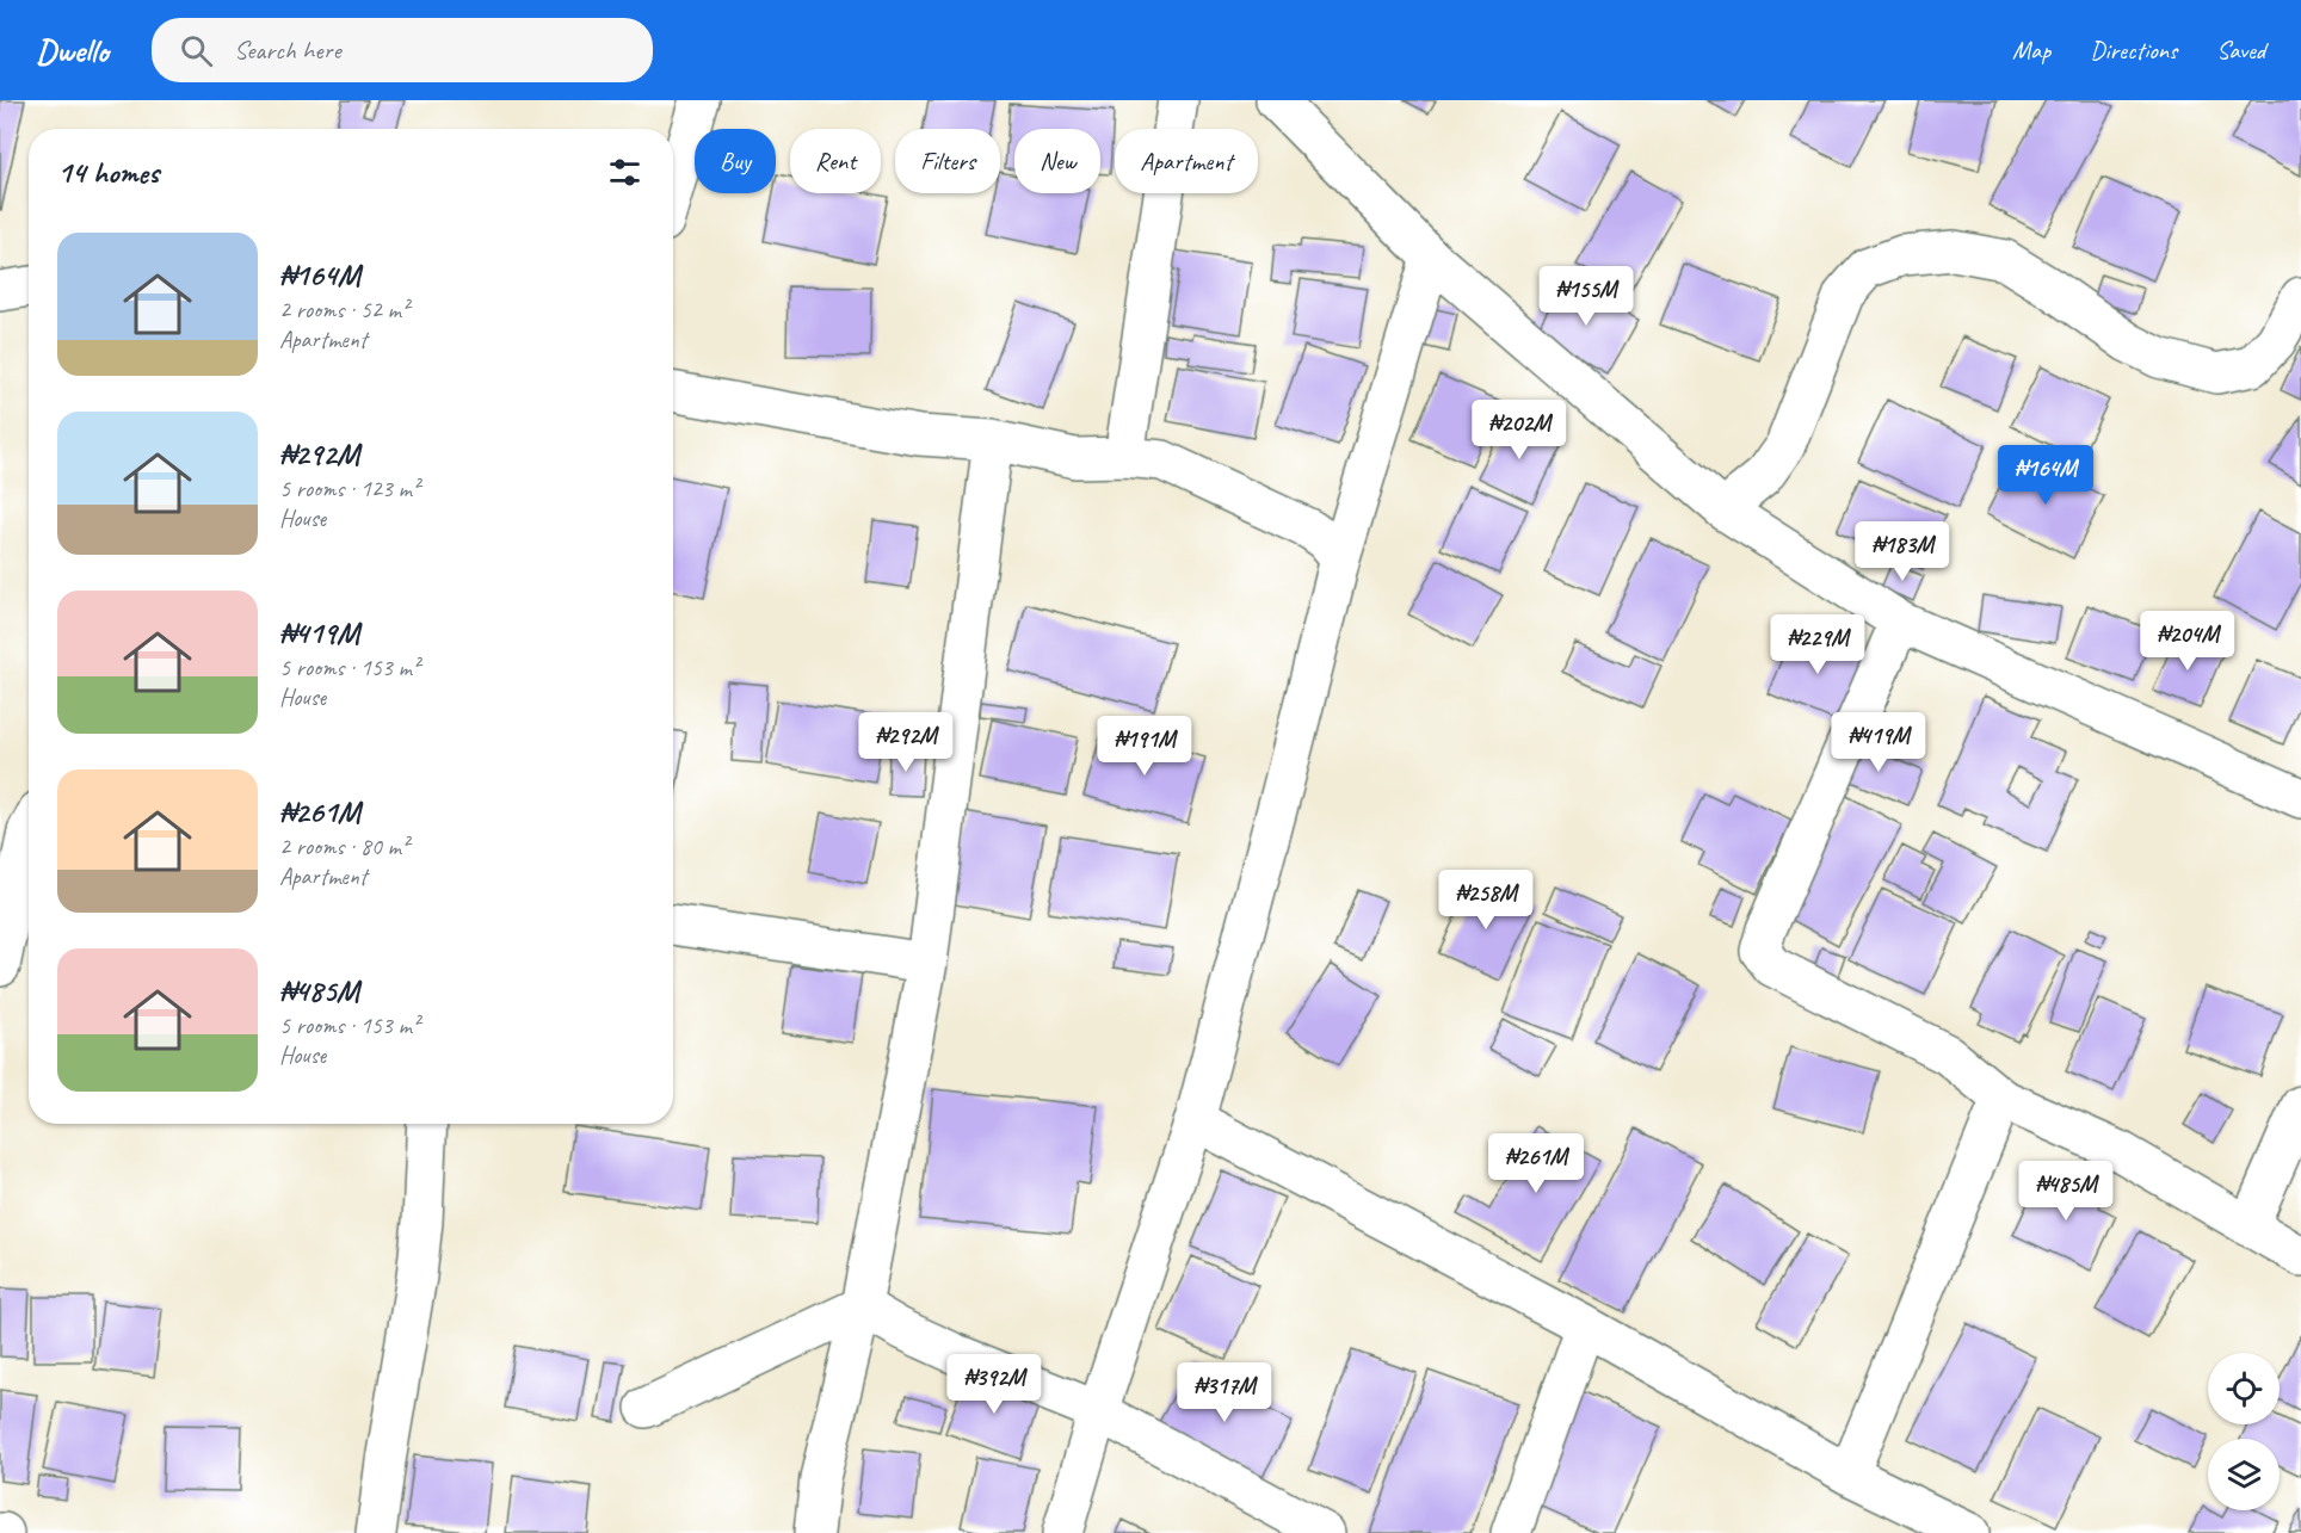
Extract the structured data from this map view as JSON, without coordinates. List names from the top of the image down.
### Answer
{
  "page": {
    "header": "Dwello",
    "search": "Search here",
    "nav": ["Map", "Directions", "Saved"],
    "chip": [
      "Buy",
      "Rent",
      "Filters",
      "New",
      "Apartment"
    ],
    "heading": "14 homes",
    "list": [
      {
        "name": "₦164M",
        "note": "2 rooms · 52 m² · Apartment"
      },
      {
        "name": "₦292M",
        "note": "5 rooms · 123 m² · House"
      },
      {
        "name": "₦419M",
        "note": "5 rooms · 153 m² · House"
      },
      {
        "name": "₦261M",
        "note": "2 rooms · 80 m² · Apartment"
      },
      {
        "name": "₦485M",
        "note": "5 rooms · 153 m² · House"
      }
    ],
    "price": [
      "₦155M",
      "₦202M",
      "₦164M",
      "₦183M",
      "₦204M",
      "₦229M",
      "₦292M",
      "₦419M",
      "₦191M",
      "₦258M",
      "₦261M",
      "₦485M",
      "₦392M",
      "₦317M"
    ]
  }
}
